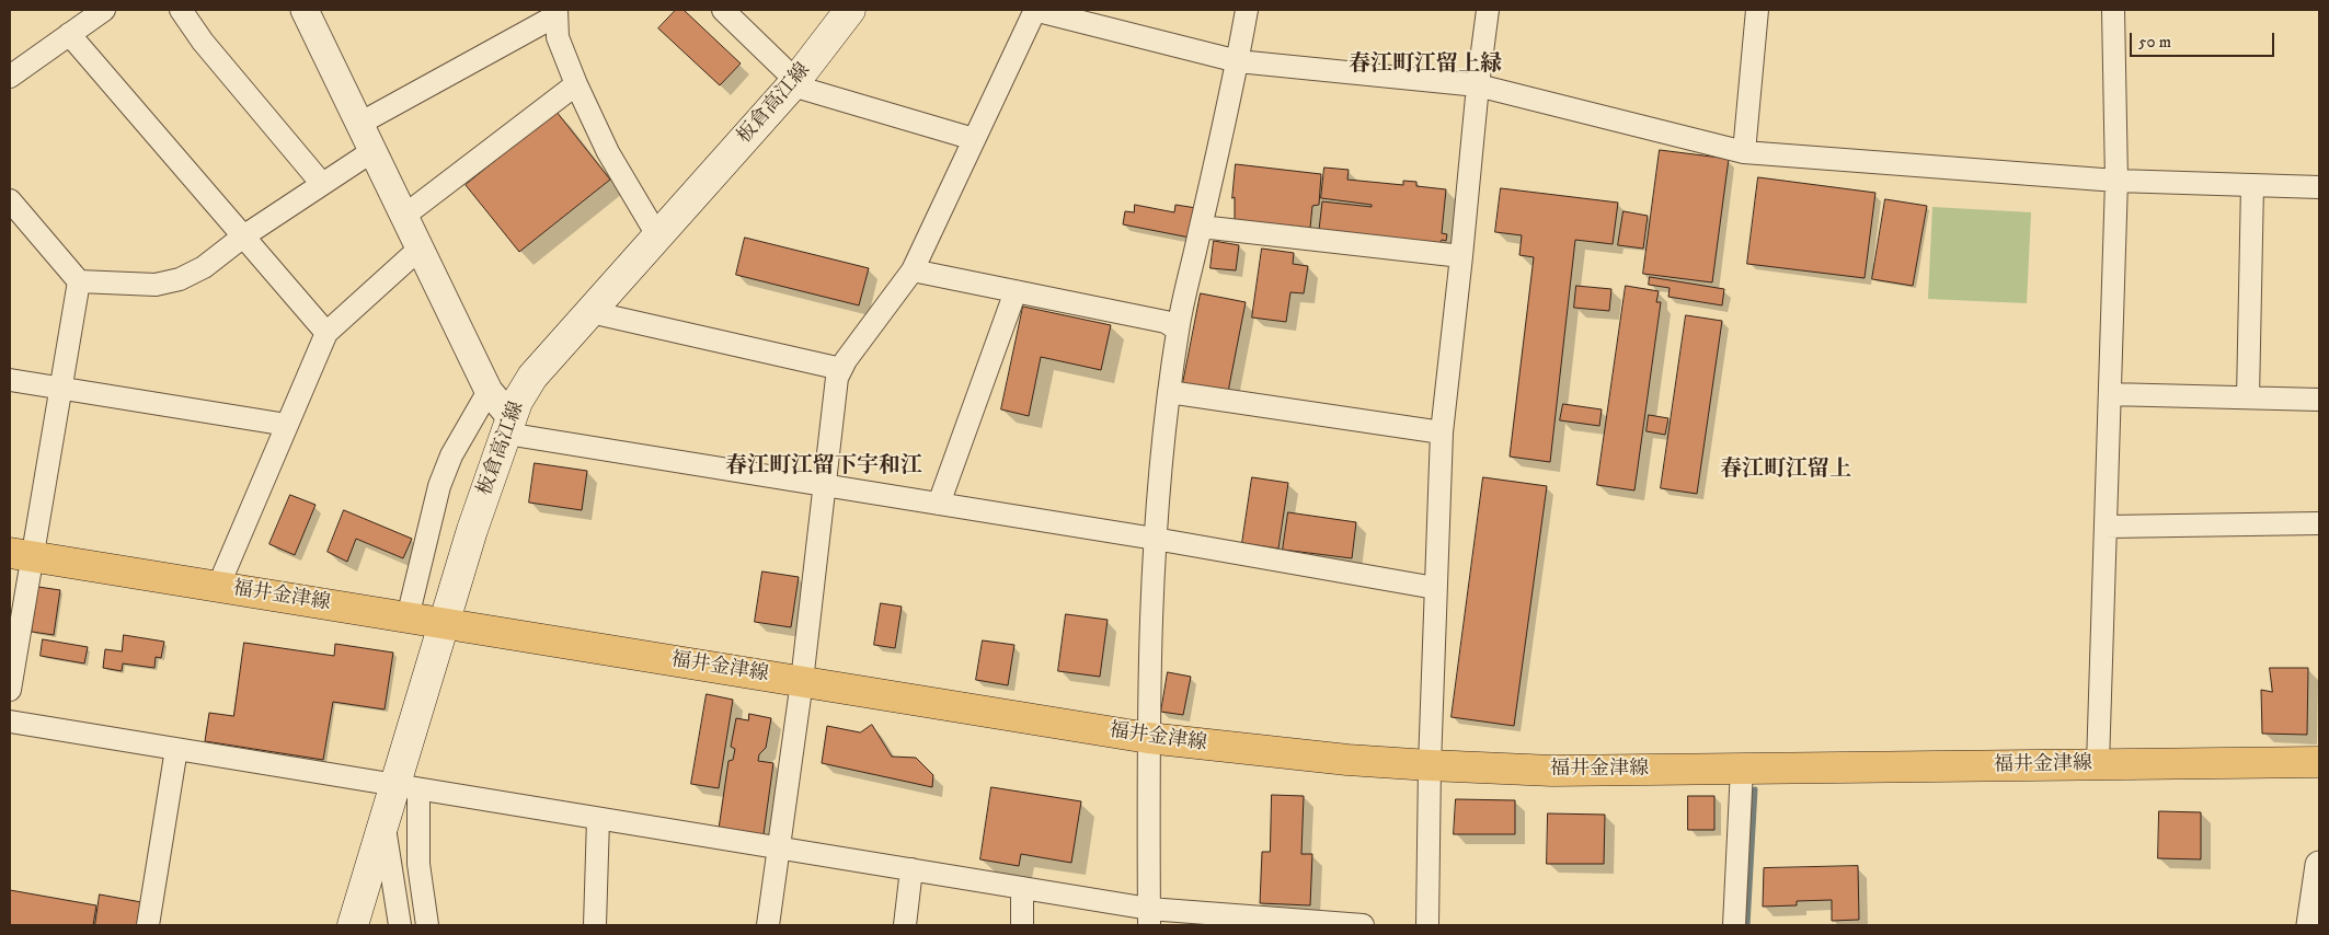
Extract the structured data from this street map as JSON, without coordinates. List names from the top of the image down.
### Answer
{
  "streets": {
    "main road": ["板倉高江線", "福井金津線"]
  },
  "crossings": [
    ["板倉高江線", "福井金津線"]
  ],
  "districts": ["春江町江留上緑", "春江町江留下宇和江", "春江町江留上"],
  "scale_bar": "50 m"
}
